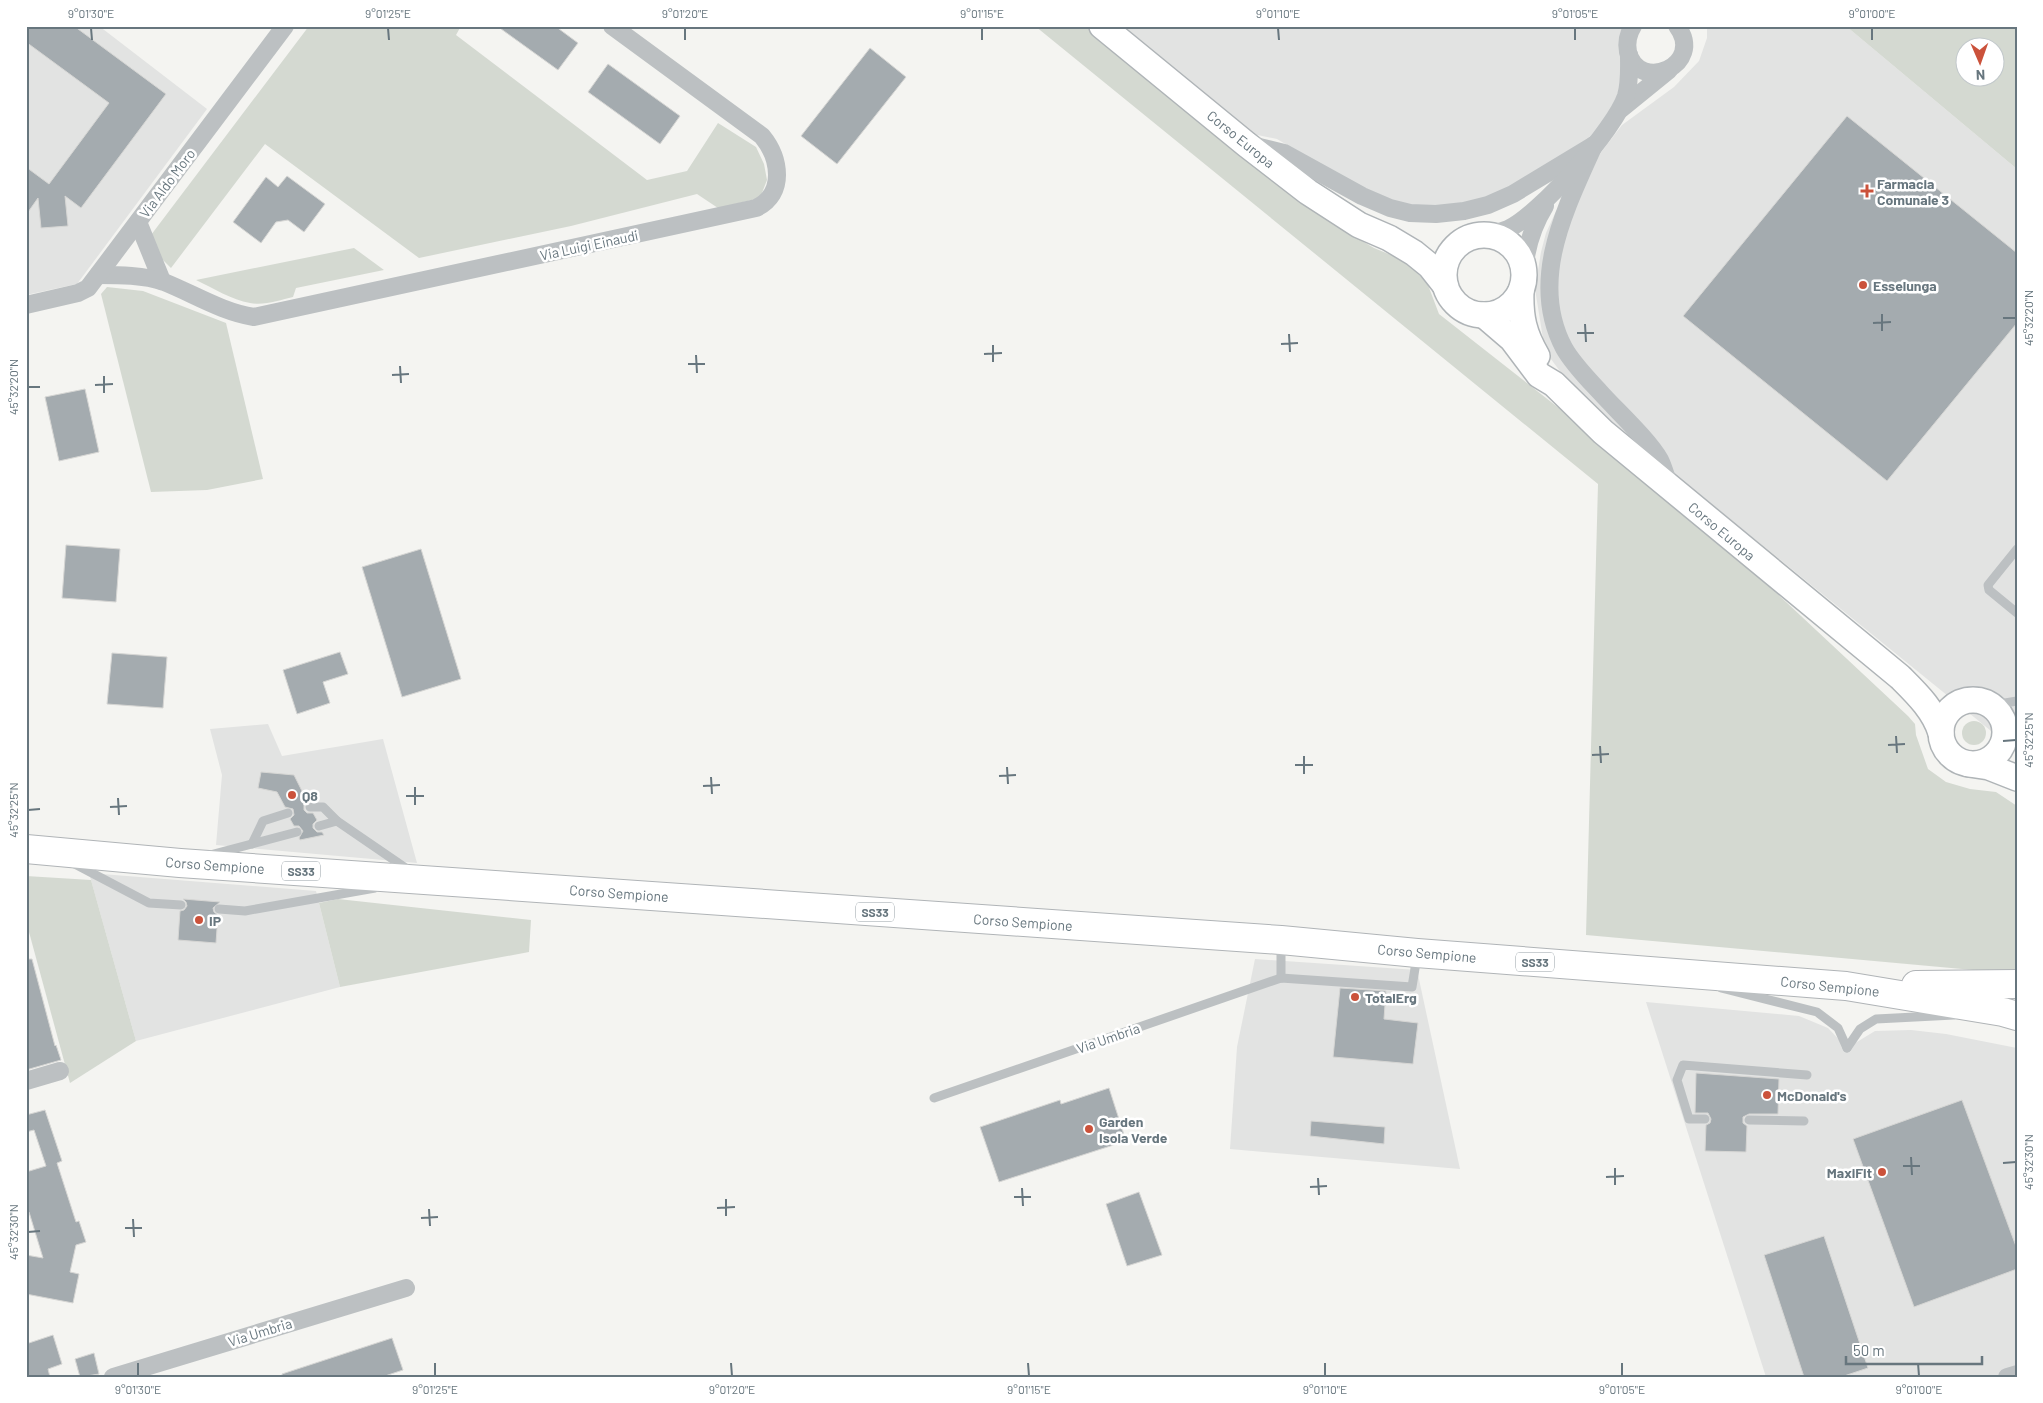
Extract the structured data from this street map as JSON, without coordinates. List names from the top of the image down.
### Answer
{
  "streets": {
    "main road": ["Corso Europa", "Corso Sempione", "SS33"],
    "street": ["Via Aldo Moro", "Via Luigi Einaudi", "Via Umbria"]
  },
  "crossings": [
    ["Via Aldo Moro", "Via Luigi Einaudi"]
  ],
  "places": {
    "health": ["Farmacia Comunale 3"],
    "other": [
      "Esselunga",
      "Q8",
      "IP",
      "TotalErg",
      "McDonald's",
      "Garden Isola Verde",
      "MaxiFit"
    ]
  },
  "scale_bar": "50 m",
  "north": "bottom",
  "coordinates": [
    "9°01'30\"E",
    "9°01'25\"E",
    "9°01'20\"E",
    "9°01'15\"E",
    "9°01'10\"E",
    "9°01'05\"E",
    "9°01'00\"E",
    "45°32'20\"N",
    "45°32'25\"N",
    "45°32'30\"N"
  ]
}
